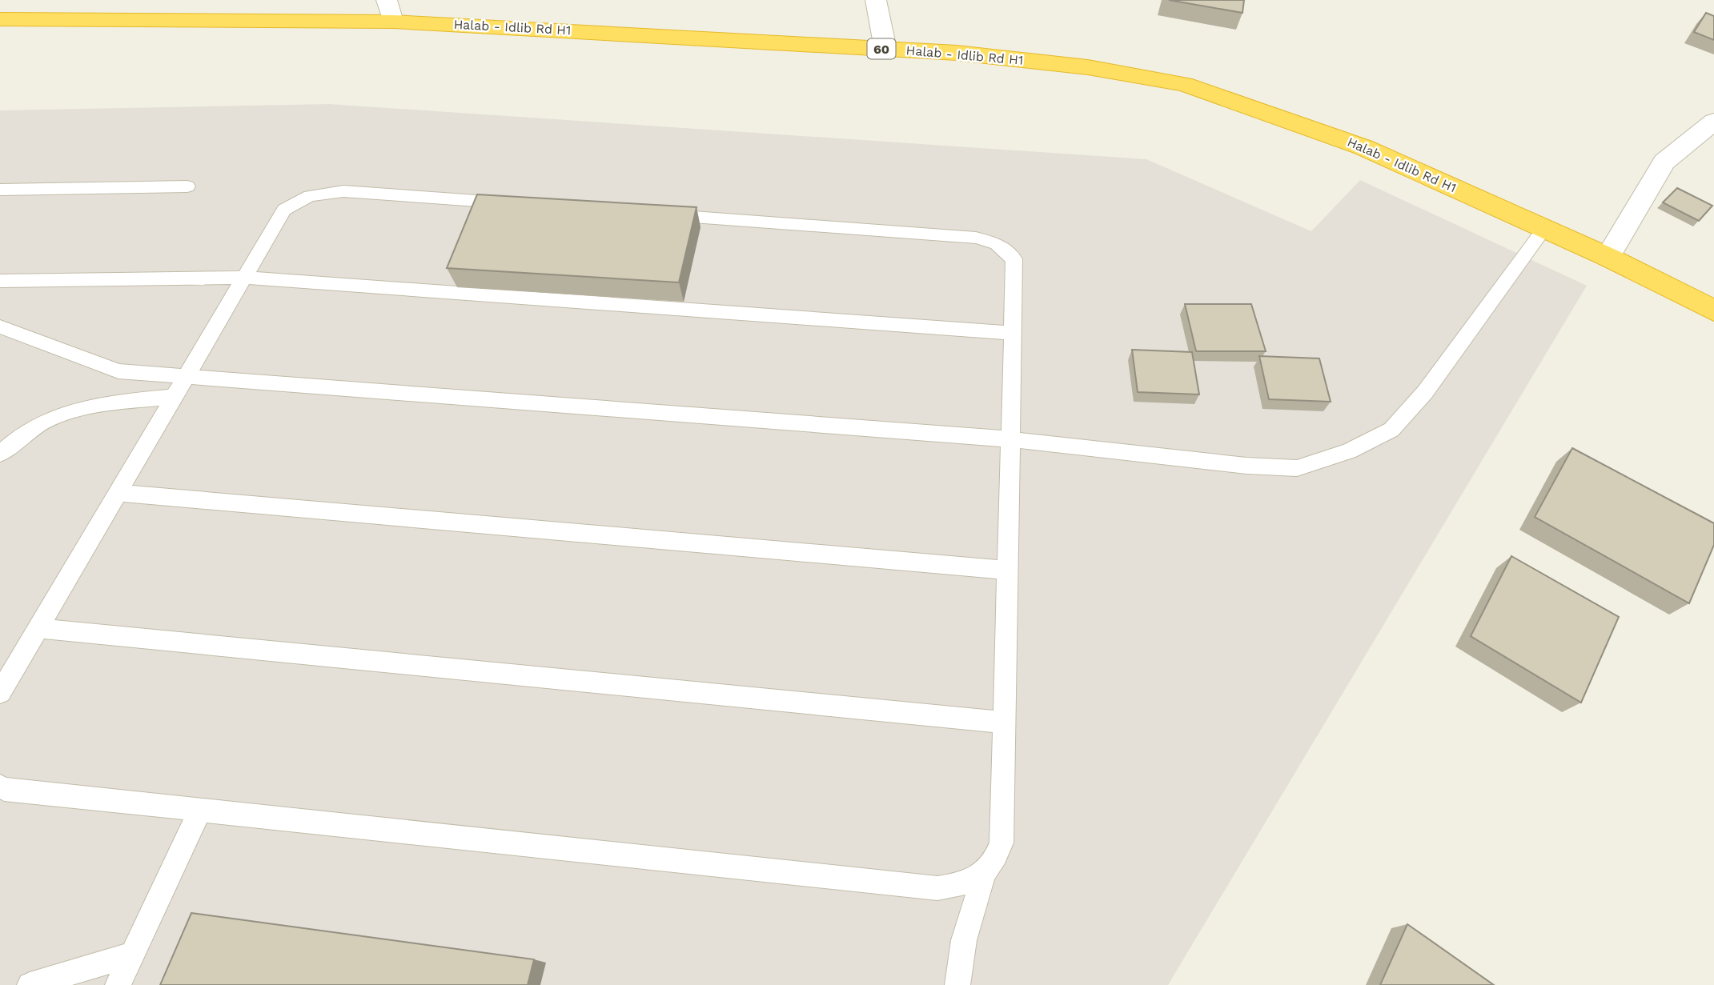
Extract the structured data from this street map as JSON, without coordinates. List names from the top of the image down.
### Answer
{
  "streets": {
    "highway": ["Halab - Idlib Rd H1", "60"]
  }
}
